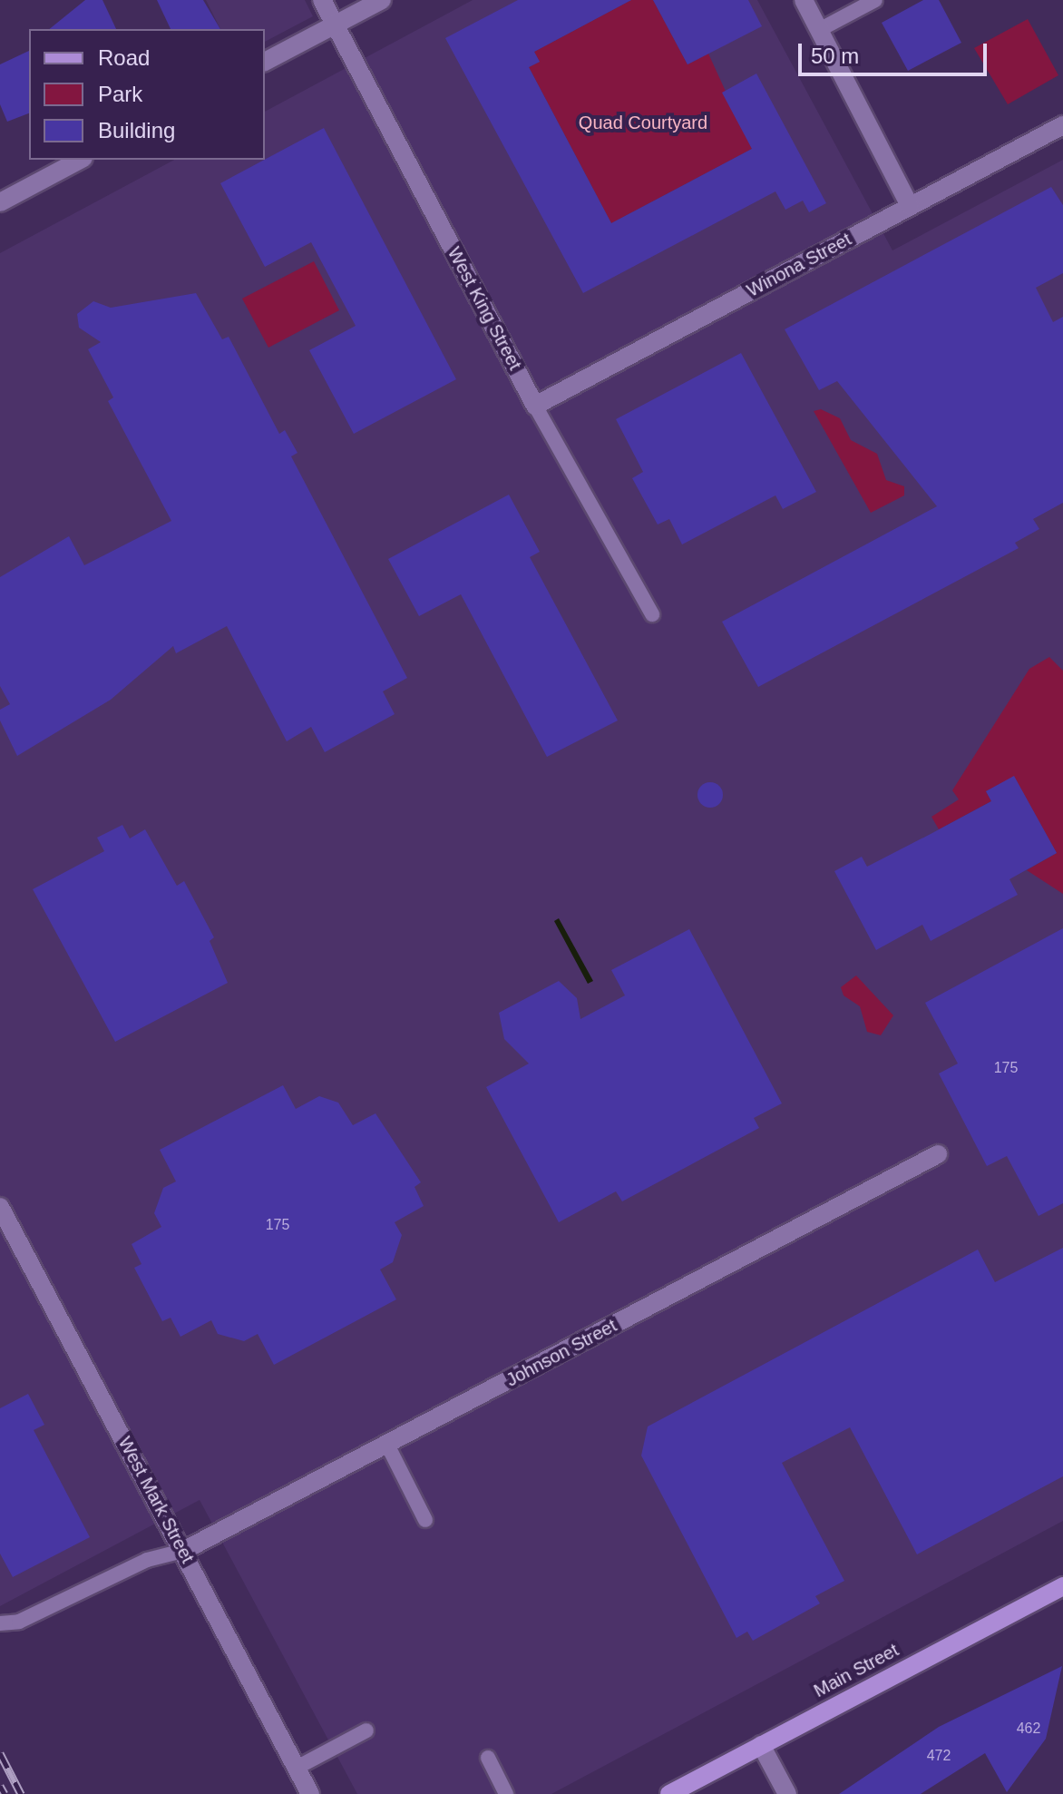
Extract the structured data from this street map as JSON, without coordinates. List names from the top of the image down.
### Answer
{
  "streets": {
    "main road": ["Main Street"],
    "street": [
      "Winona Street",
      "West King Street",
      "Johnson Street",
      "West Mark Street"
    ]
  },
  "crossings": [
    ["Winona Street", "West King Street"],
    ["Johnson Street", "West Mark Street"]
  ],
  "parks": ["Quad Courtyard"],
  "house_numbers": [
    "175",
    "175",
    "462",
    "472"
  ],
  "legend": ["Road", "Park", "Building"],
  "scale_bar": "50 m"
}
